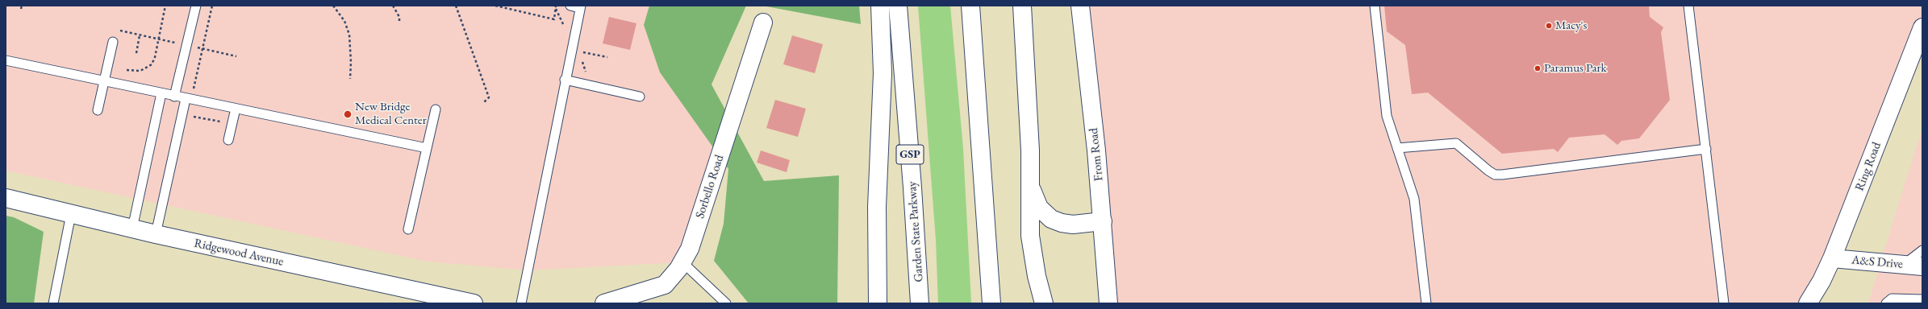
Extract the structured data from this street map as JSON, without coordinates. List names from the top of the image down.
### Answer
{
  "streets": {
    "main road": [
      "GSP",
      "From Road",
      "Ring Road",
      "Sorbello Road",
      "Garden State Parkway",
      "Ridgewood Avenue",
      "A&S Drive"
    ]
  },
  "crossings": [
    ["Ring Road", "A&S Drive"]
  ],
  "places": ["Macy's", "Paramus Park", "New Bridge Medical Center"]
}
